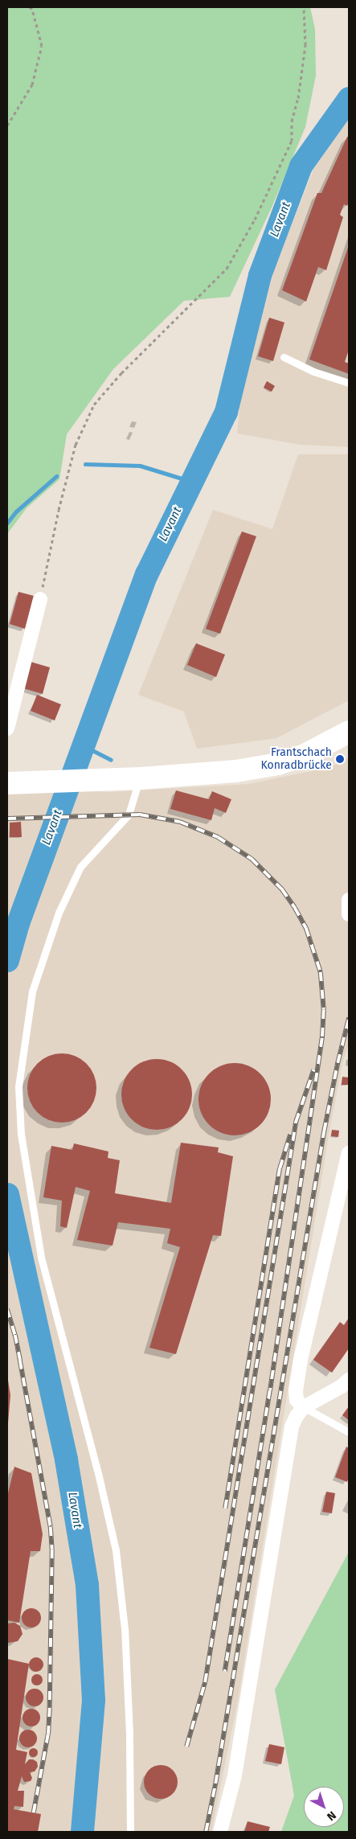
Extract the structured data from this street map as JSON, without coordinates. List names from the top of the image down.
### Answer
{
  "water": ["Lavant"],
  "places": ["Frantschach Konradbrücke"],
  "north": "bottom right"
}
